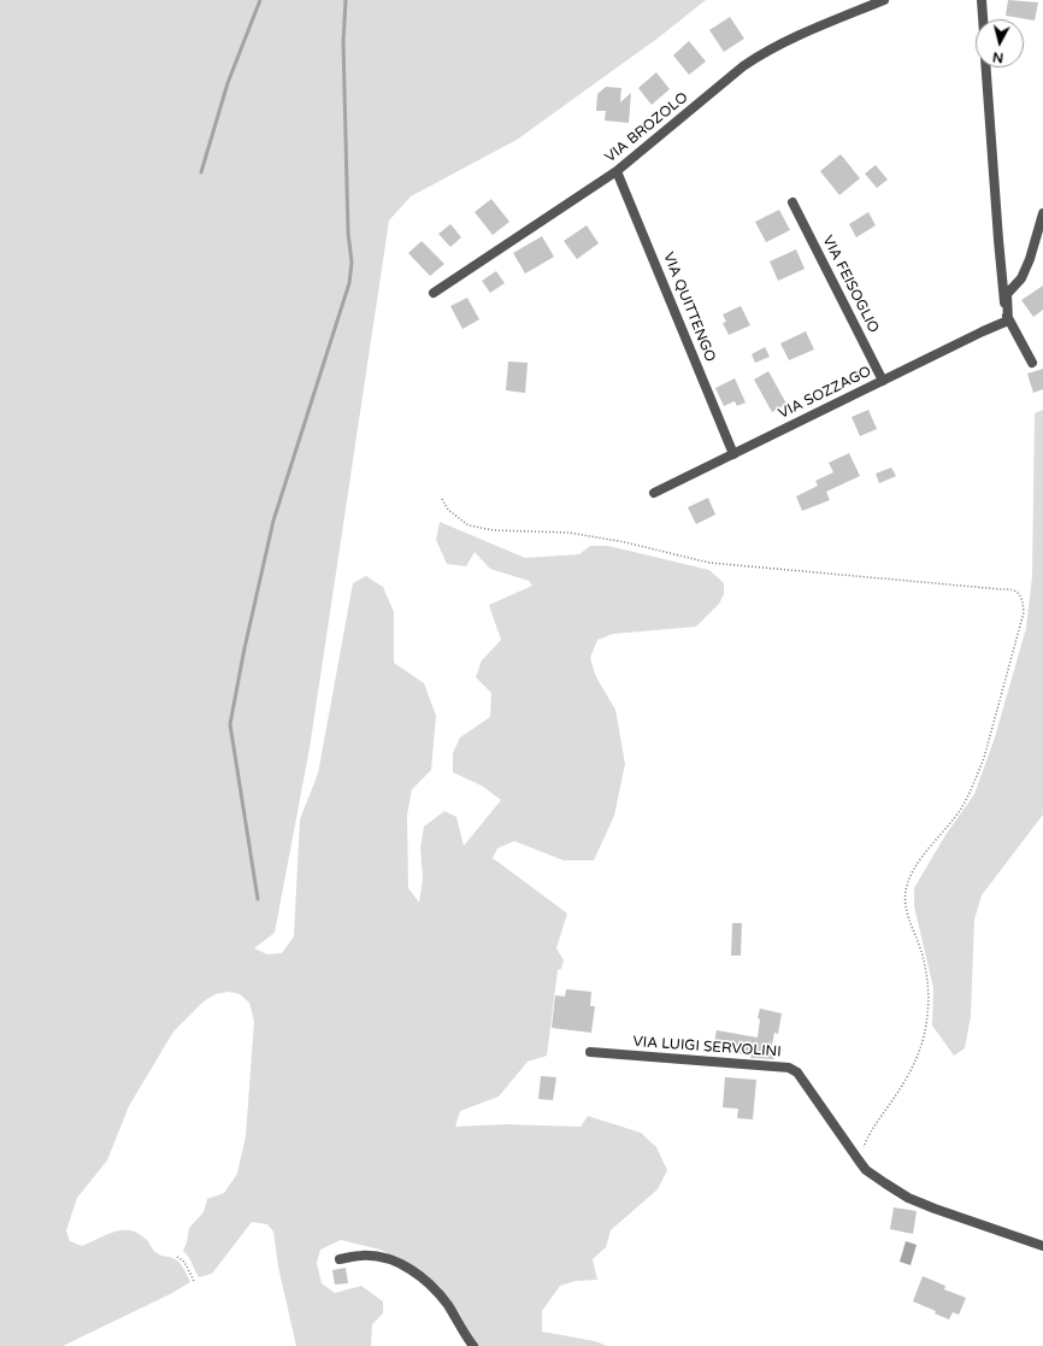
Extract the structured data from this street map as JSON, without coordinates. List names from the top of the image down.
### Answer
{
  "streets": {
    "street": [
      "VIA BROZOLO",
      "VIA FEISOGLIO",
      "VIA QUITTENGO",
      "VIA SOZZAGO",
      "VIA LUIGI SERVOLINI"
    ]
  },
  "crossings": [
    ["VIA BROZOLO", "VIA QUITTENGO"],
    ["VIA FEISOGLIO", "VIA SOZZAGO"],
    ["VIA QUITTENGO", "VIA SOZZAGO"]
  ],
  "north": "bottom"
}
